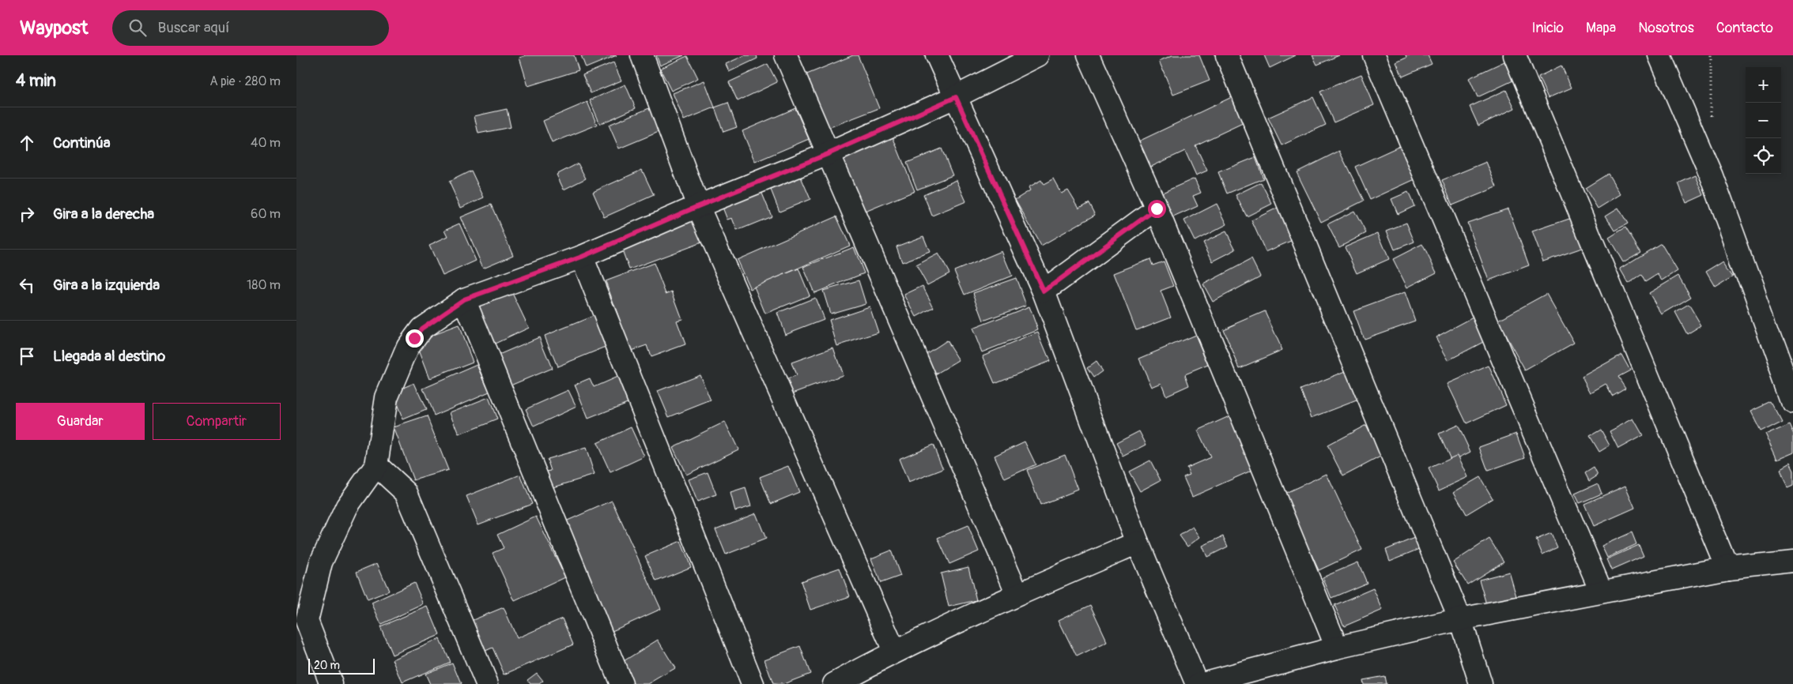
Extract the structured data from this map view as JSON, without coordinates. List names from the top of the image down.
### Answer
{
  "scale_bar": "20 m",
  "page": {
    "header": "Waypost",
    "search": "Buscar aquí",
    "nav": [
      "Inicio",
      "Mapa",
      "Nosotros",
      "Contacto"
    ],
    "heading": ["4 min", "A pie · 280 m"],
    "map_buttons": ["+", "−"],
    "list": [
      ["Continúa", "40 m"],
      ["Gira a la derecha", "60 m"],
      ["Gira a la izquierda", "180 m"],
      "Llegada al destino"
    ],
    "buttons": ["Guardar", "Compartir"],
    "scale": "20 m"
  }
}
